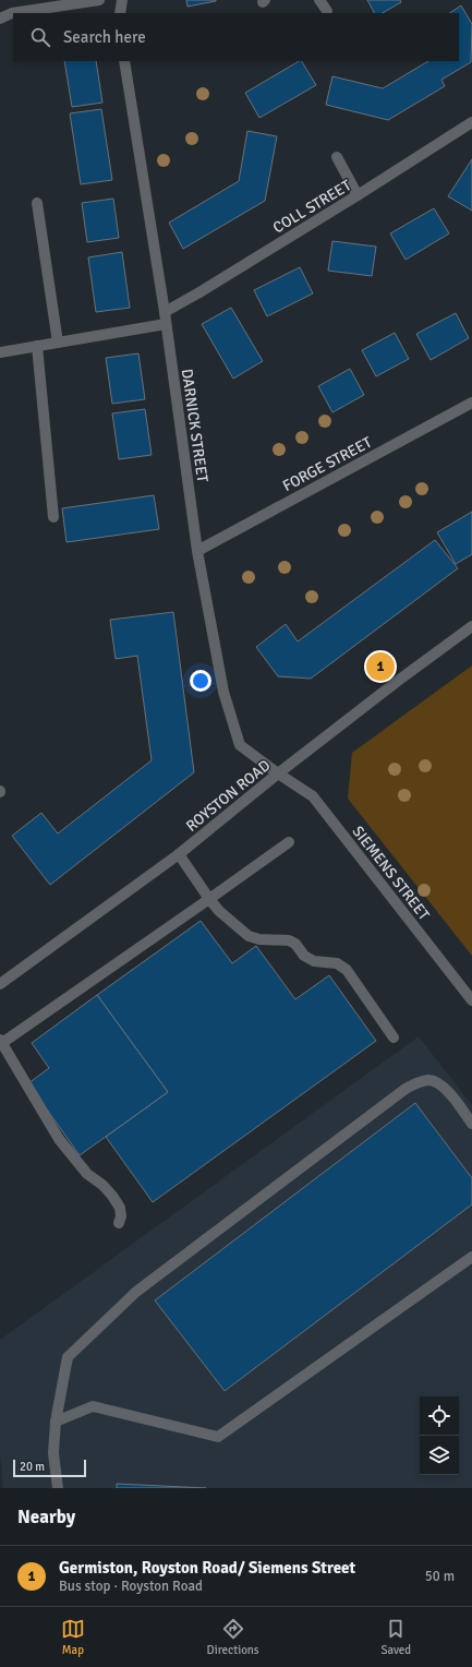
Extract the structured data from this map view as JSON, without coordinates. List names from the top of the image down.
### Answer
{
  "streets": {
    "street": [
      "COLL STREET",
      "DARNICK STREET",
      "FORGE STREET",
      "ROYSTON ROAD",
      "SIEMENS STREET"
    ]
  },
  "crossings": [
    ["COLL STREET", "DARNICK STREET"],
    ["DARNICK STREET", "FORGE STREET"],
    ["DARNICK STREET", "ROYSTON ROAD"],
    ["DARNICK STREET", "SIEMENS STREET"],
    ["ROYSTON ROAD", "SIEMENS STREET"]
  ],
  "scale_bar": "20 m",
  "page": {
    "search": "Search here",
    "pins": "1",
    "scale": "20 m",
    "heading": "Nearby",
    "list": [
      {
        "mark": "1",
        "name": "Germiston, Royston Road/ Siemens Street",
        "note": "Bus stop · Royston Road",
        "value": "50 m"
      }
    ],
    "nav": ["Map", "Directions", "Saved"]
  }
}
